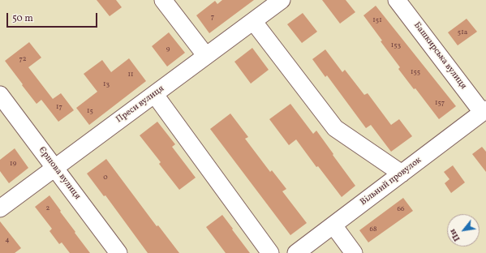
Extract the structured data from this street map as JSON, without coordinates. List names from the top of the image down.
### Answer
{
  "streets": {
    "street": [
      "Башкирська вулиця",
      "Преси вулиця",
      "Єршова вулиця",
      "Вільний провулок"
    ]
  },
  "crossings": [
    ["Башкирська вулиця", "Вільний провулок"],
    ["Преси вулиця", "Єршова вулиця"]
  ],
  "house_numbers": [
    "7",
    "151",
    "51а",
    "153",
    "9",
    "72",
    "155",
    "11",
    "13",
    "157",
    "17",
    "15",
    "19",
    "0",
    "2",
    "66",
    "68",
    "4"
  ],
  "scale_bar": "50 m",
  "north": "bottom left"
}
